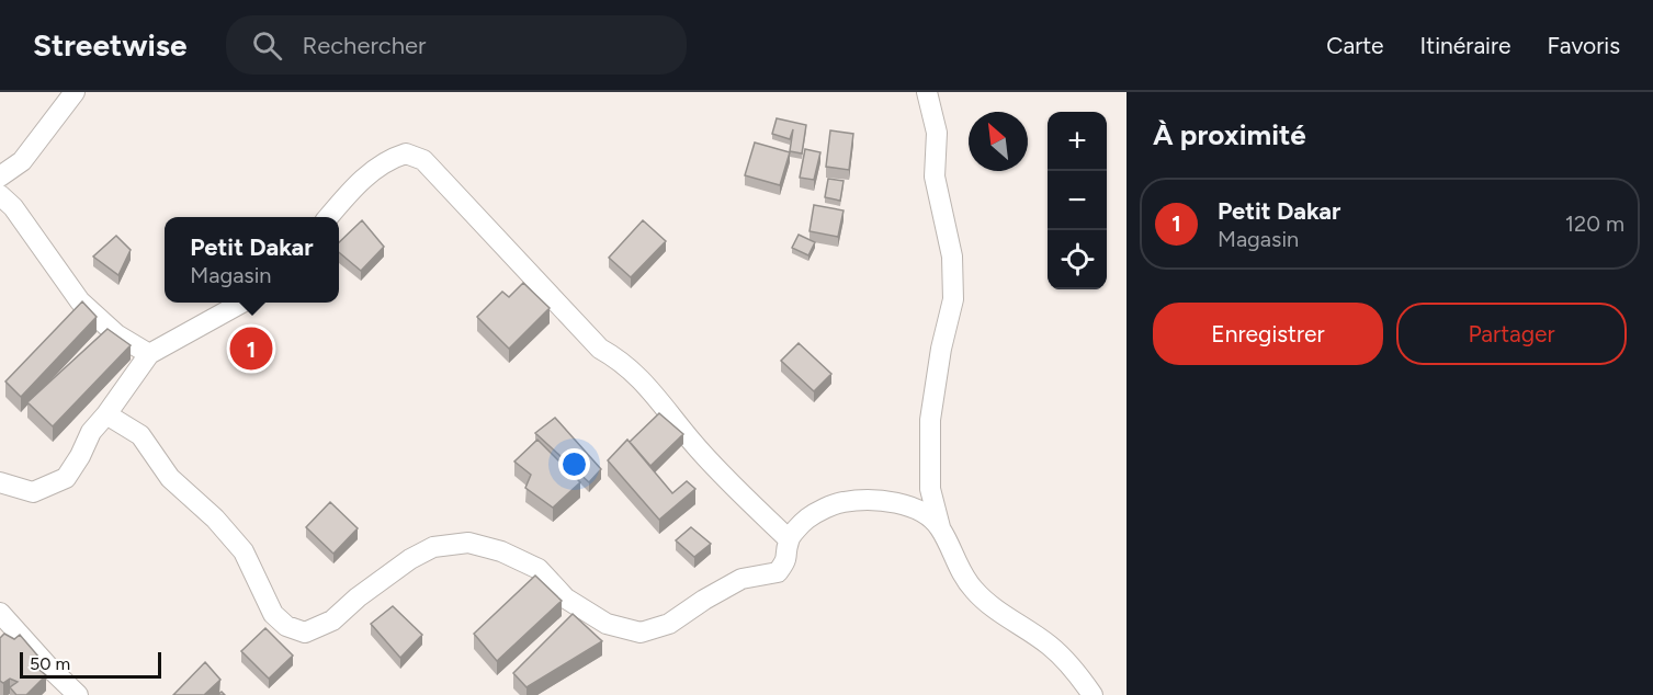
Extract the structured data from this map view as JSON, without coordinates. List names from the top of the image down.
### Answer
{
  "scale_bar": "50 m",
  "north": "top left",
  "page": {
    "header": "Streetwise",
    "search": "Rechercher",
    "nav": ["Carte", "Itinéraire", "Favoris"],
    "heading": "À proximité",
    "map_buttons": ["+", "−"],
    "list": [
      {
        "mark": "1",
        "name": "Petit Dakar",
        "note": "Magasin",
        "value": "120 m"
      }
    ],
    "popup": ["Petit Dakar", "Magasin"],
    "buttons": ["Enregistrer", "Partager"],
    "pins": "1",
    "scale": "50 m"
  }
}
